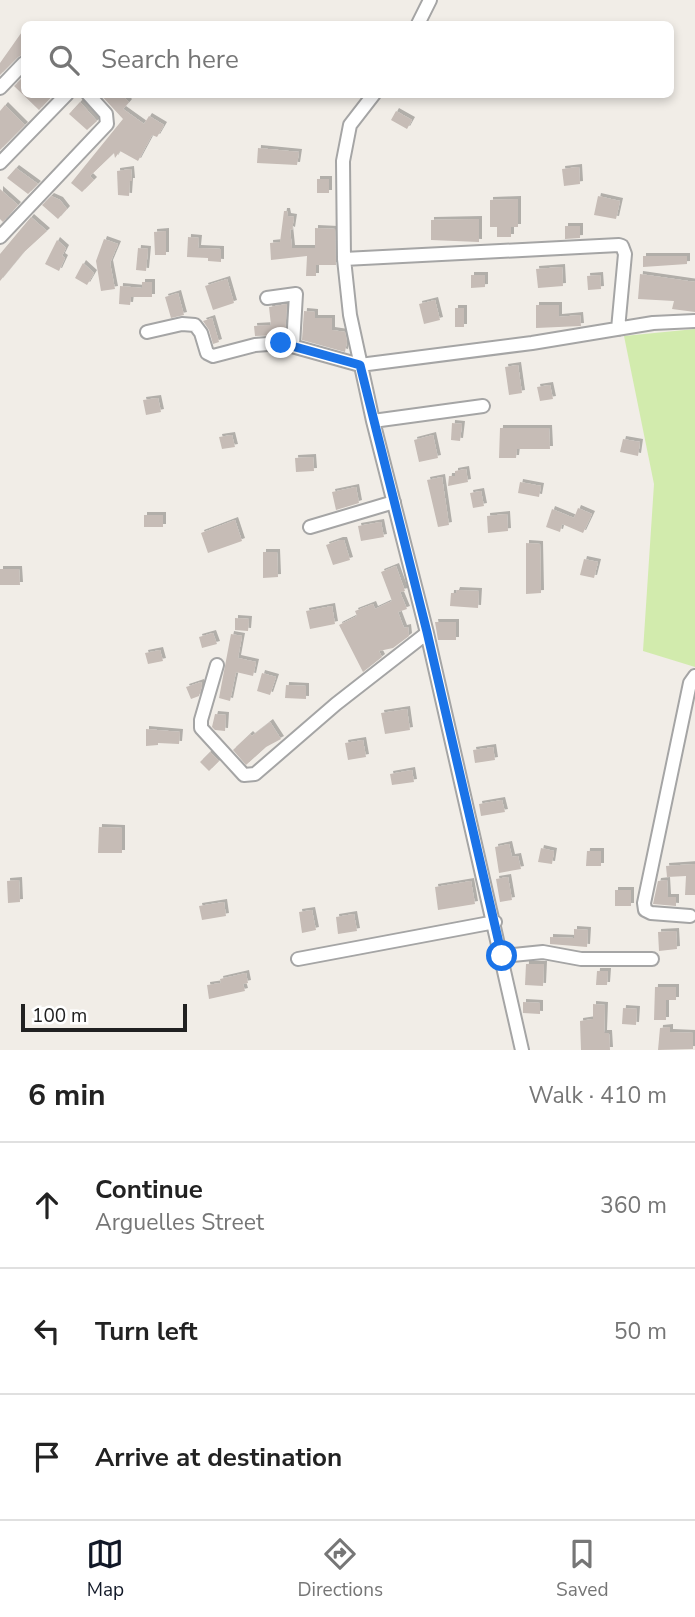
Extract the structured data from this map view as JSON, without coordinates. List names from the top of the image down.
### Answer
{
  "scale_bar": "100 m",
  "page": {
    "search": "Search here",
    "scale": "100 m",
    "heading": ["6 min", "Walk · 410 m"],
    "list": [
      ["Continue", "Arguelles Street", "360 m"],
      ["Turn left", "50 m"],
      "Arrive at destination"
    ],
    "nav": ["Map", "Directions", "Saved"]
  }
}
